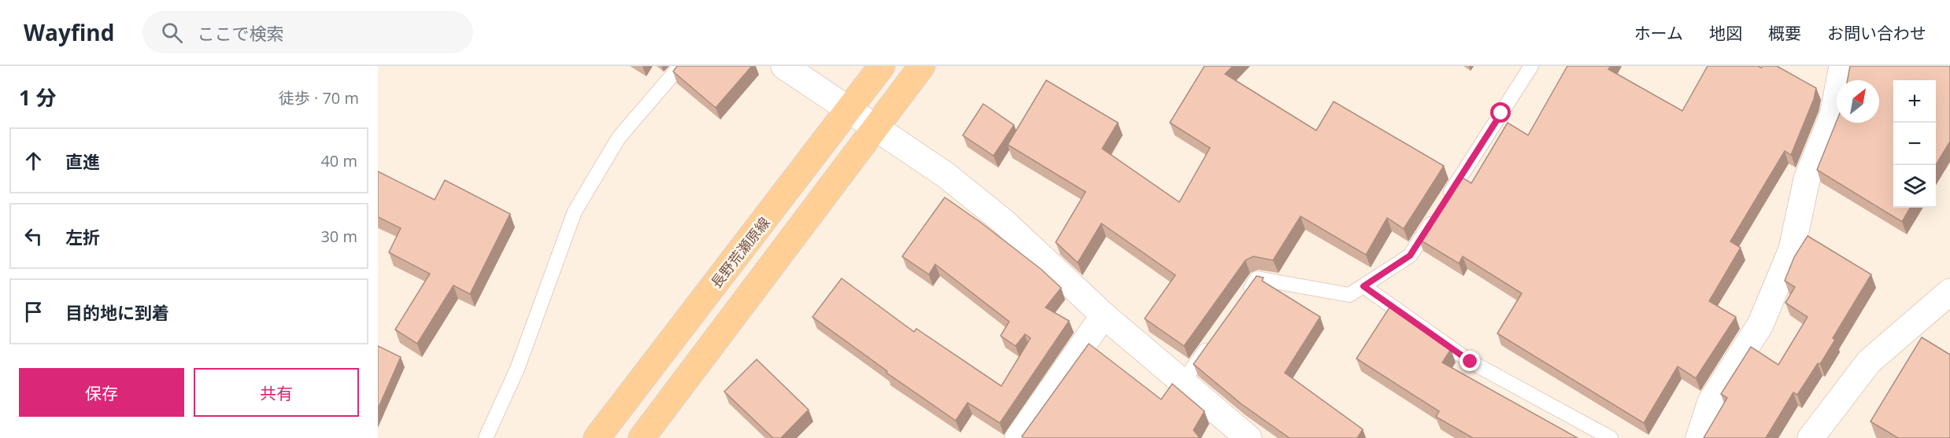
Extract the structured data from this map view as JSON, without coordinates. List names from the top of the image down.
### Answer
{
  "streets": {
    "main road": ["長野荒瀬原線"]
  },
  "north": "top right",
  "page": {
    "header": "Wayfind",
    "search": "ここで検索",
    "nav": [
      "ホーム",
      "地図",
      "概要",
      "お問い合わせ"
    ],
    "heading": ["1 分", "徒歩 · 70 m"],
    "map_buttons": ["+", "−"],
    "list": [
      ["直進", "40 m"],
      ["左折", "30 m"],
      "目的地に到着"
    ],
    "buttons": ["保存", "共有"]
  }
}
